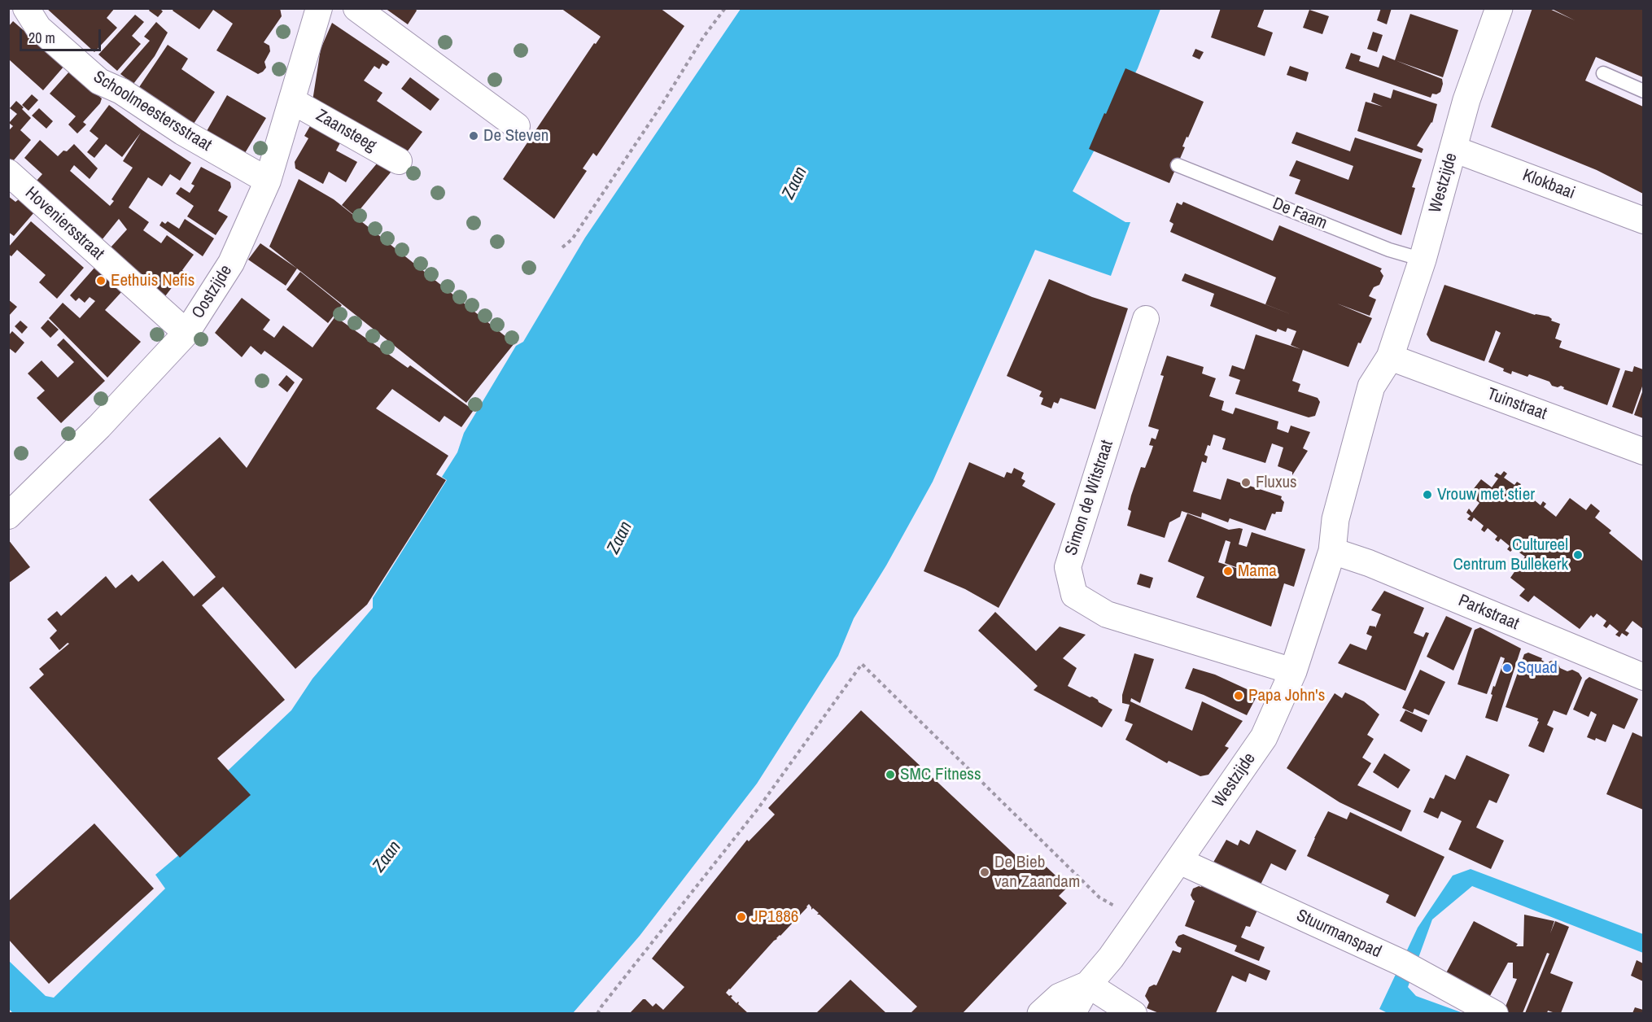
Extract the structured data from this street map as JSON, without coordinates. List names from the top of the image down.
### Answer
{
  "streets": {
    "street": [
      "Schoolmeestersstraat",
      "Zaansteeg",
      "Westzijde",
      "Klokbaai",
      "Hoveniersstraat",
      "Oostzijde",
      "Tuinstraat",
      "Simon de Witstraat",
      "Parkstraat",
      "Stuurmanspad"
    ],
    "lane": ["De Faam"]
  },
  "crossings": [
    ["Schoolmeestersstraat", "Oostzijde"],
    ["Zaansteeg", "Oostzijde"],
    ["Westzijde", "Klokbaai"],
    ["Westzijde", "De Faam"],
    ["Westzijde", "Tuinstraat"],
    ["Westzijde", "Simon de Witstraat"],
    ["Westzijde", "Parkstraat"],
    ["Westzijde", "Stuurmanspad"],
    ["Hoveniersstraat", "Oostzijde"]
  ],
  "water": ["Zaan"],
  "places": [
    "De Steven",
    "Eethuis Nefis",
    "Fluxus",
    "Vrouw met stier",
    "Cultureel Centrum Bullekerk",
    "Mama",
    "Squad",
    "Papa John's",
    "SMC Fitness",
    "De Bieb van Zaandam",
    "JP1886"
  ],
  "scale_bar": "20 m"
}
